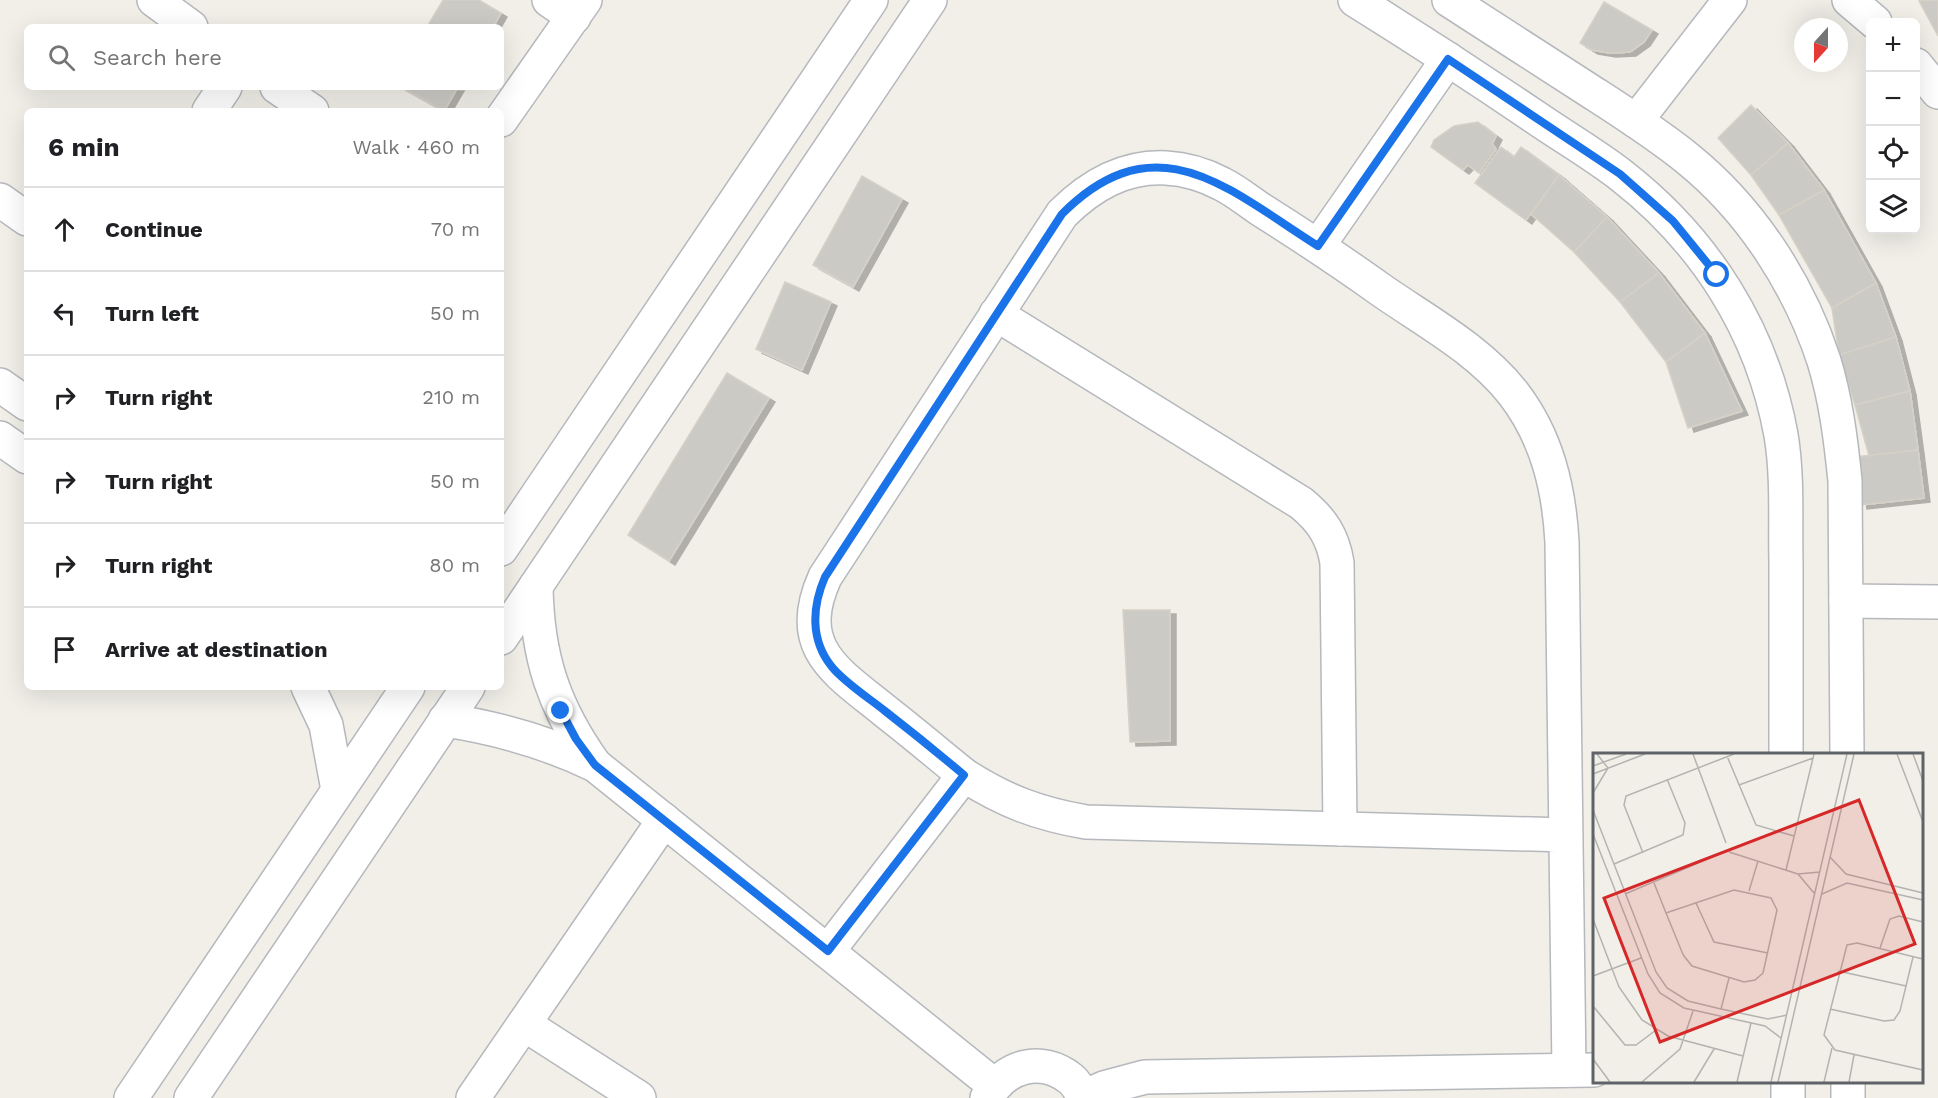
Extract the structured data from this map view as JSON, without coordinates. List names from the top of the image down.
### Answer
{
  "north": "bottom",
  "page": {
    "map_buttons": ["+", "−"],
    "search": "Search here",
    "heading": ["6 min", "Walk · 460 m"],
    "list": [
      ["Continue", "70 m"],
      ["Turn left", "50 m"],
      ["Turn right", "210 m"],
      ["Turn right", "50 m"],
      ["Turn right", "80 m"],
      "Arrive at destination"
    ]
  }
}
